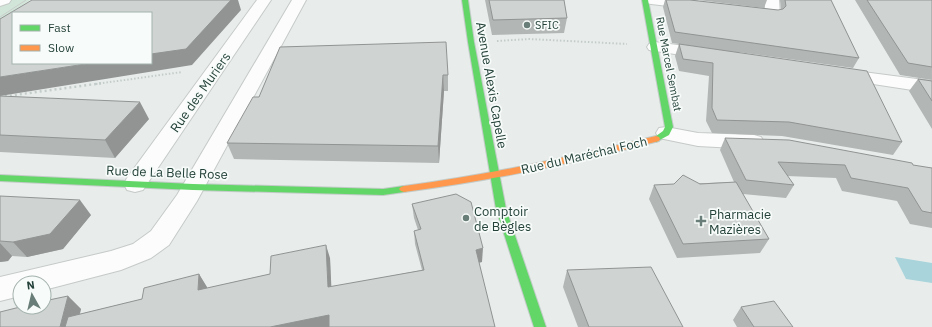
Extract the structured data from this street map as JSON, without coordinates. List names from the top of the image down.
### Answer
{
  "streets": {
    "street": [
      "Rue Marcel Sembat",
      "Avenue Alexis Capelle",
      "Rue des Muriers",
      "Rue du Maréchal Foch",
      "Rue de La Belle Rose"
    ]
  },
  "crossings": [
    ["Rue Marcel Sembat", "Rue du Maréchal Foch"],
    ["Avenue Alexis Capelle", "Rue du Maréchal Foch"],
    ["Rue des Muriers", "Rue de La Belle Rose"],
    ["Rue du Maréchal Foch", "Rue de La Belle Rose"]
  ],
  "places": {
    "other": ["SFIC", "Comptoir de Bègles"],
    "health": ["Pharmacie Mazières"]
  },
  "legend": ["Fast", "Slow"],
  "north": "top"
}
